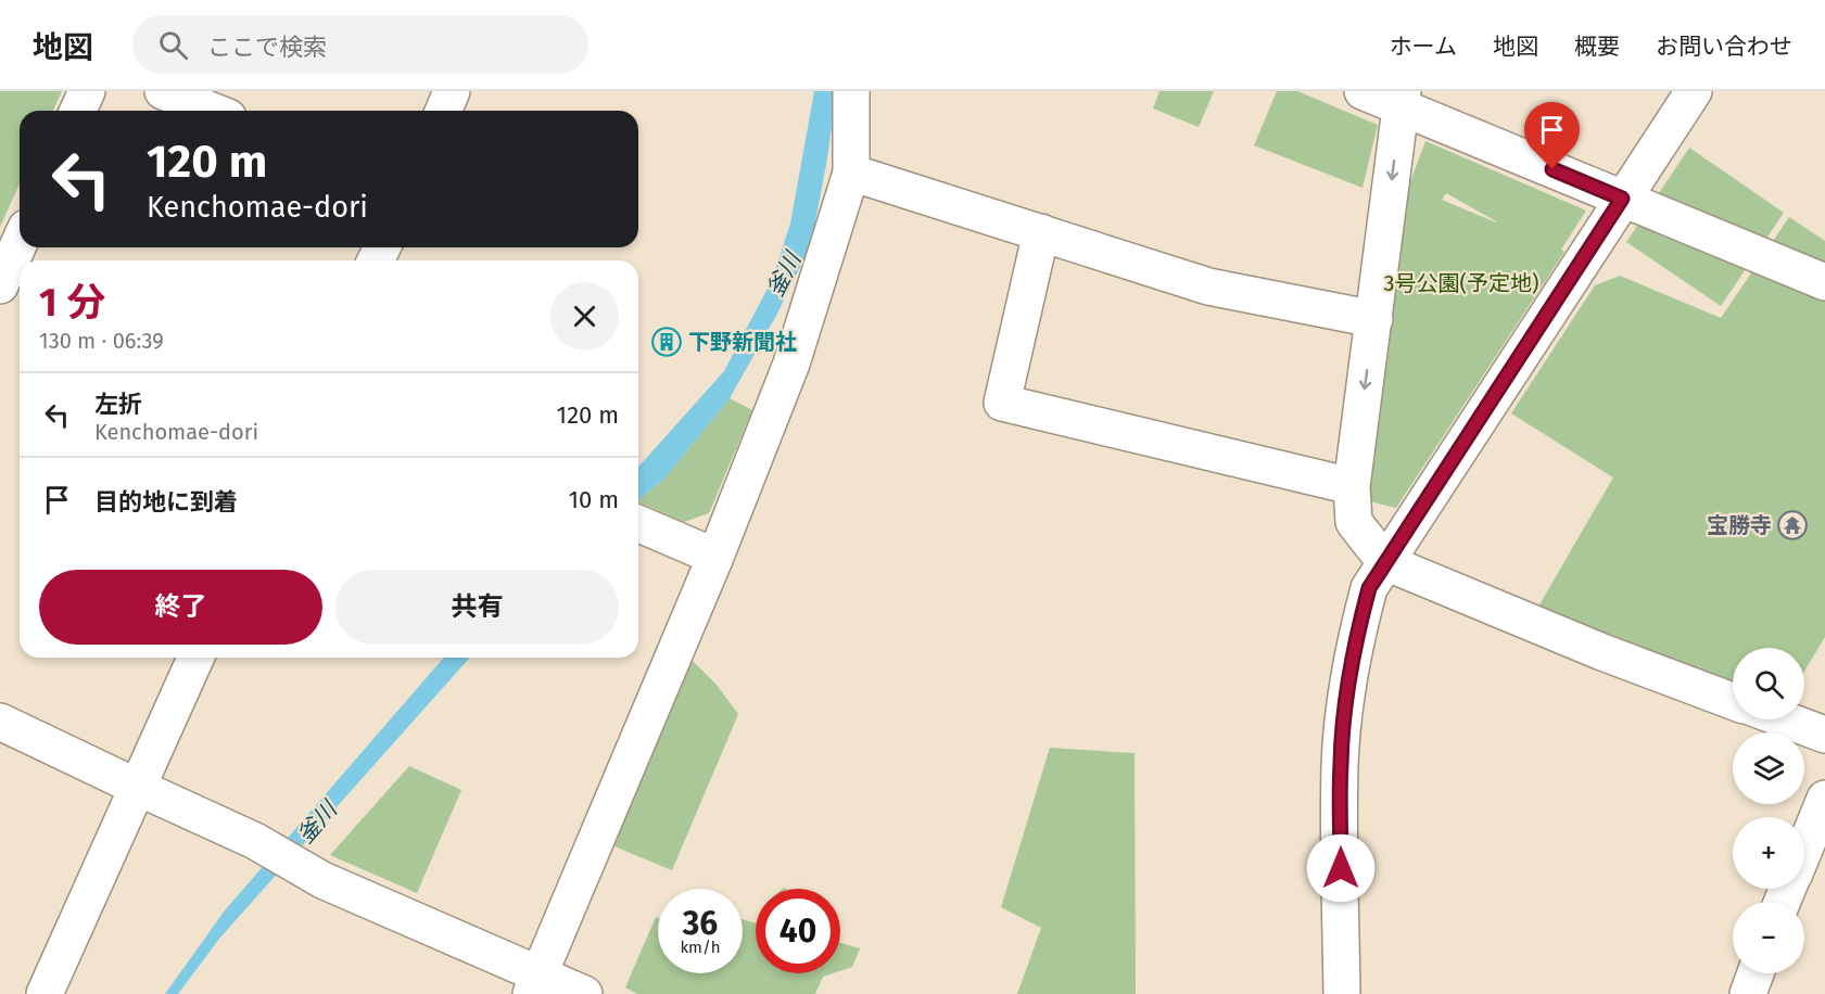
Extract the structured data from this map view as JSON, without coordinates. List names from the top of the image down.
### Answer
{
  "water": ["釜川"],
  "parks": ["3号公園(予定地)"],
  "places": {
    "building": ["下野新聞社"],
    "temple": ["宝勝寺"]
  },
  "page": {
    "header": "地図",
    "search": "ここで検索",
    "nav": [
      "ホーム",
      "地図",
      "概要",
      "お問い合わせ"
    ],
    "turn": ["120 m", "Kenchomae-dori"],
    "heading": ["1 分", "130 m · 06:39"],
    "list": [
      {
        "name": "左折",
        "note": "Kenchomae-dori",
        "value": "120 m"
      },
      {
        "name": "目的地に到着",
        "value": "10 m"
      }
    ],
    "buttons": ["終了", "共有"],
    "map_buttons": ["+", "−"],
    "speed": "36 km/h",
    "limit": "40"
  }
}
